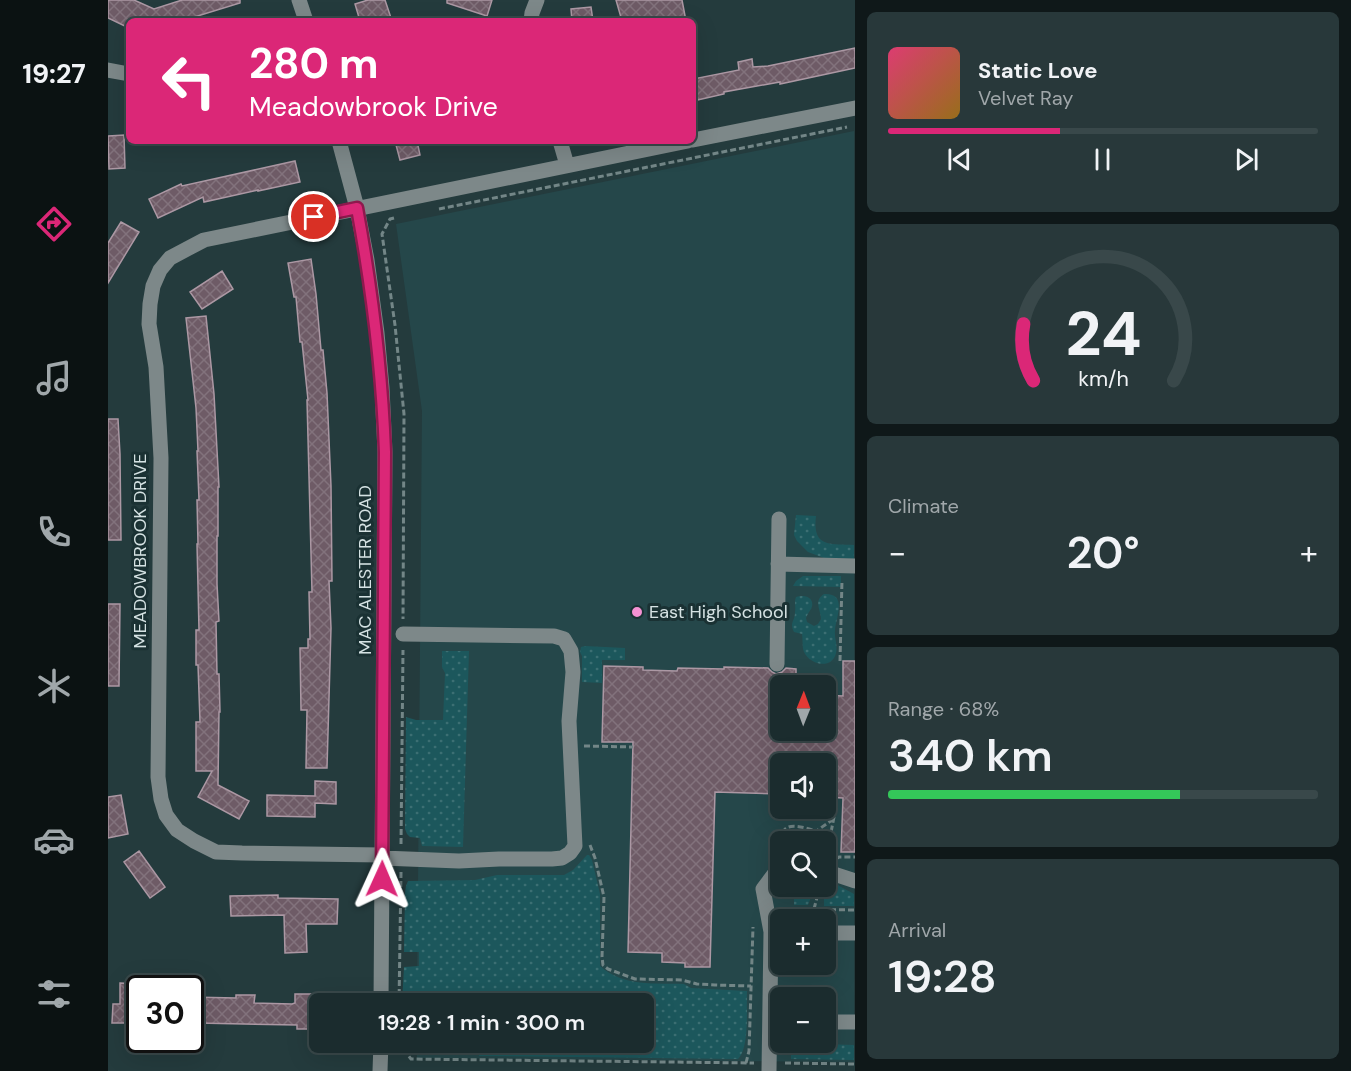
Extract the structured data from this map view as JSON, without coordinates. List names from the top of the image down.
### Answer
{
  "streets": {
    "street": ["MEADOWBROOK DRIVE", "MAC ALESTER ROAD"]
  },
  "crossings": [
    ["MEADOWBROOK DRIVE", "MAC ALESTER ROAD"]
  ],
  "places": ["East High School"],
  "north": "top",
  "page": {
    "tabs": "19:27",
    "turn": ["280 m", "Meadowbrook Drive"],
    "song": ["Static Love", "Velvet Ray"],
    "tile": [
      "Climate",
      ["Range · 68%", "340 km"],
      ["Arrival", "19:28"]
    ],
    "heat": ["−", "20°", "+"],
    "map_buttons": ["+", "−"],
    "limit": "30",
    "trip": "19:28 · 1 min · 300 m",
    "gauge": ["24", "km/h"]
  }
}
